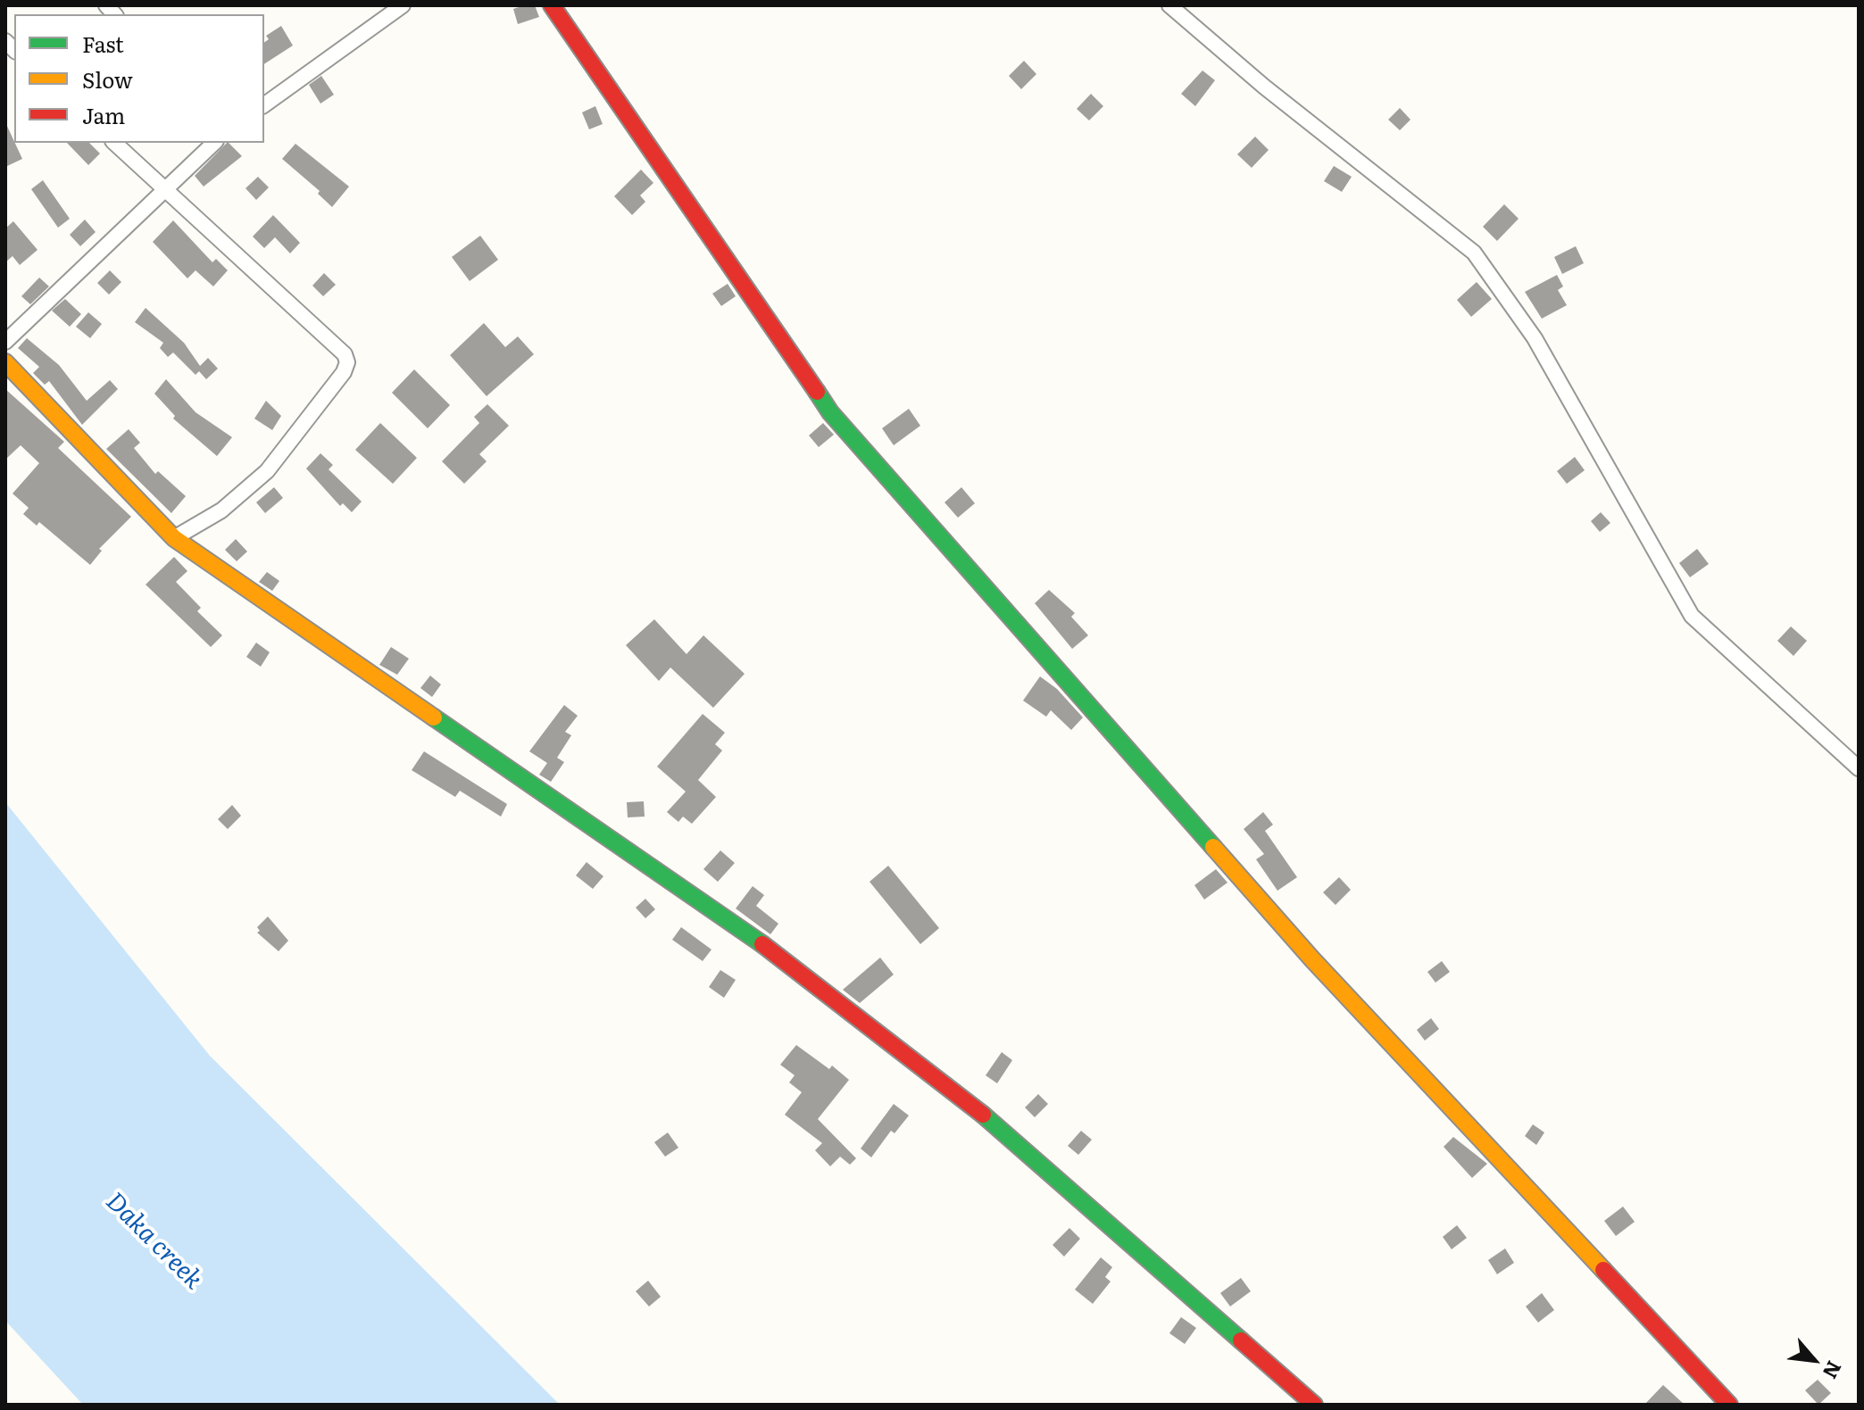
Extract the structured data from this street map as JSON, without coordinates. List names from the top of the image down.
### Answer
{
  "water": ["Daka creek"],
  "legend": ["Fast", "Slow", "Jam"],
  "north": "bottom right"
}
